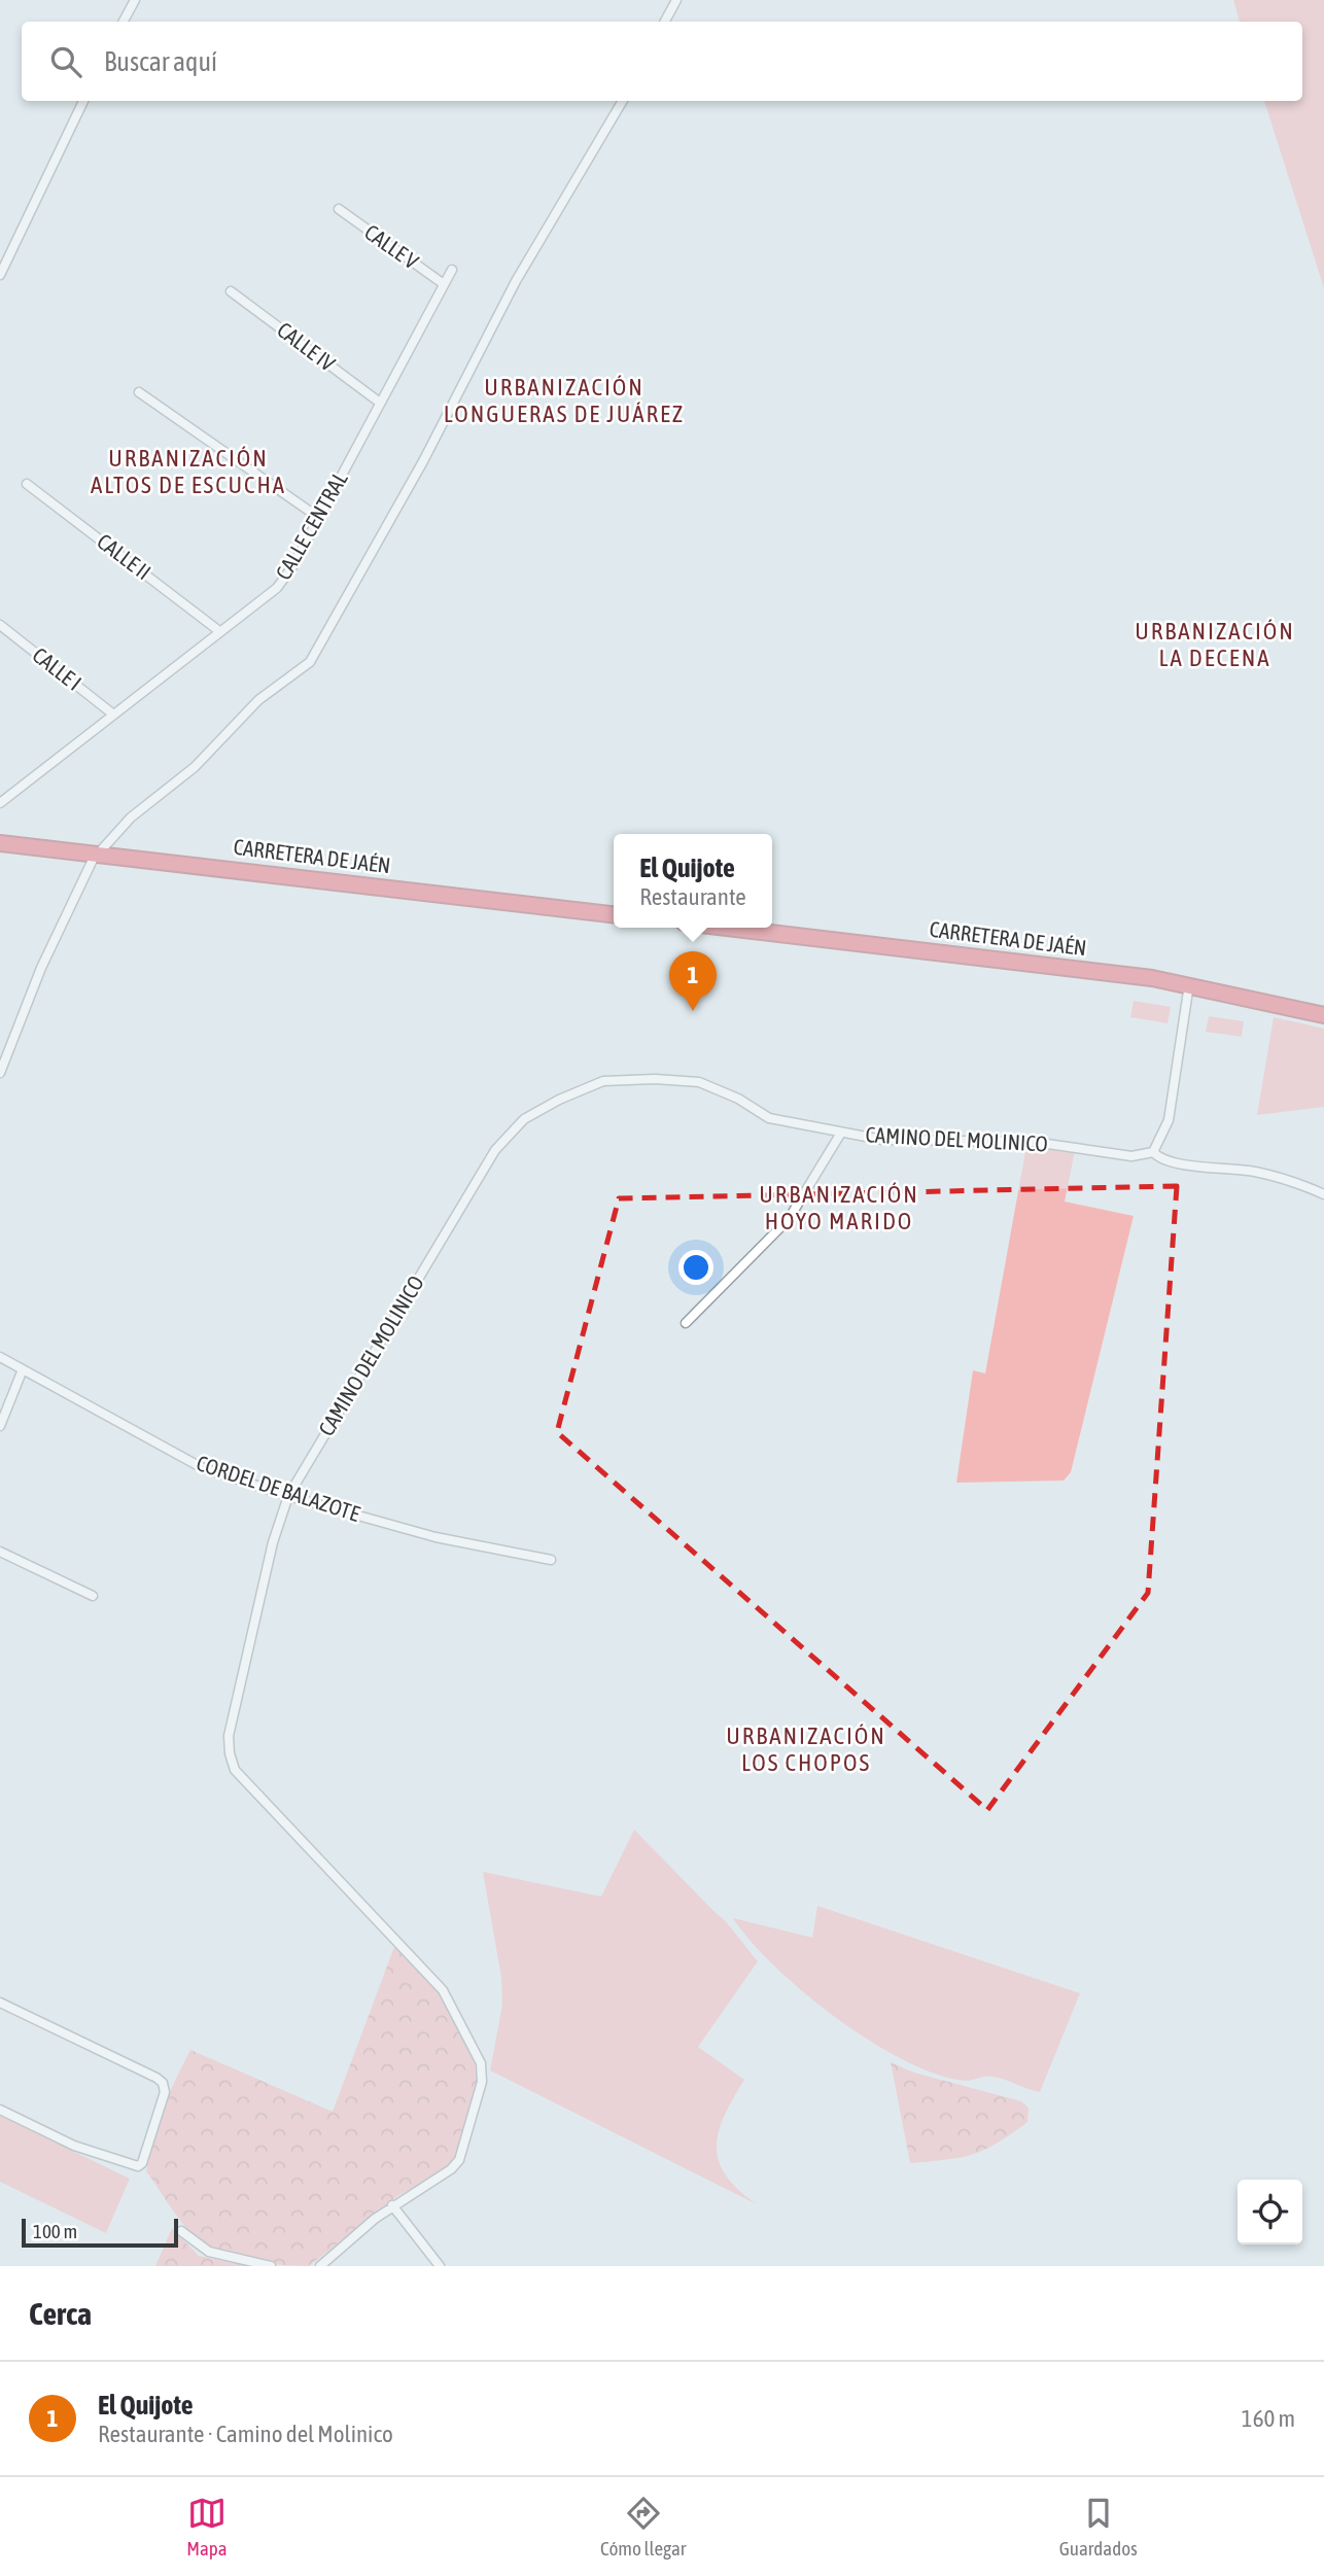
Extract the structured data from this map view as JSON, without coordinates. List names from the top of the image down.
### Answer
{
  "streets": {
    "highway": ["CARRETERA DE JAÉN"],
    "street": [
      "CALLE V",
      "CALLE IV",
      "CALLE CENTRAL",
      "CALLE II",
      "CALLE I",
      "CAMINO DEL MOLINICO",
      "CORDEL DE BALAZOTE"
    ]
  },
  "crossings": [
    ["CALLE V", "CALLE CENTRAL"],
    ["CALLE IV", "CALLE CENTRAL"],
    ["CALLE CENTRAL", "CALLE II"],
    ["CALLE CENTRAL", "CALLE I"],
    ["CAMINO DEL MOLINICO", "CORDEL DE BALAZOTE"]
  ],
  "districts": [
    "URBANIZACIÓN LONGUERAS DE JUÁREZ",
    "URBANIZACIÓN ALTOS DE ESCUCHA",
    "URBANIZACIÓN LA DECENA",
    "URBANIZACIÓN HOYO MARIDO",
    "URBANIZACIÓN LOS CHOPOS"
  ],
  "scale_bar": "100 m",
  "page": {
    "search": "Buscar aquí",
    "popup": ["El Quijote", "Restaurante"],
    "pins": "1",
    "scale": "100 m",
    "heading": "Cerca",
    "list": [
      {
        "mark": "1",
        "name": "El Quijote",
        "note": "Restaurante · Camino del Molinico",
        "value": "160 m"
      }
    ],
    "nav": ["Mapa", "Cómo llegar", "Guardados"]
  }
}
